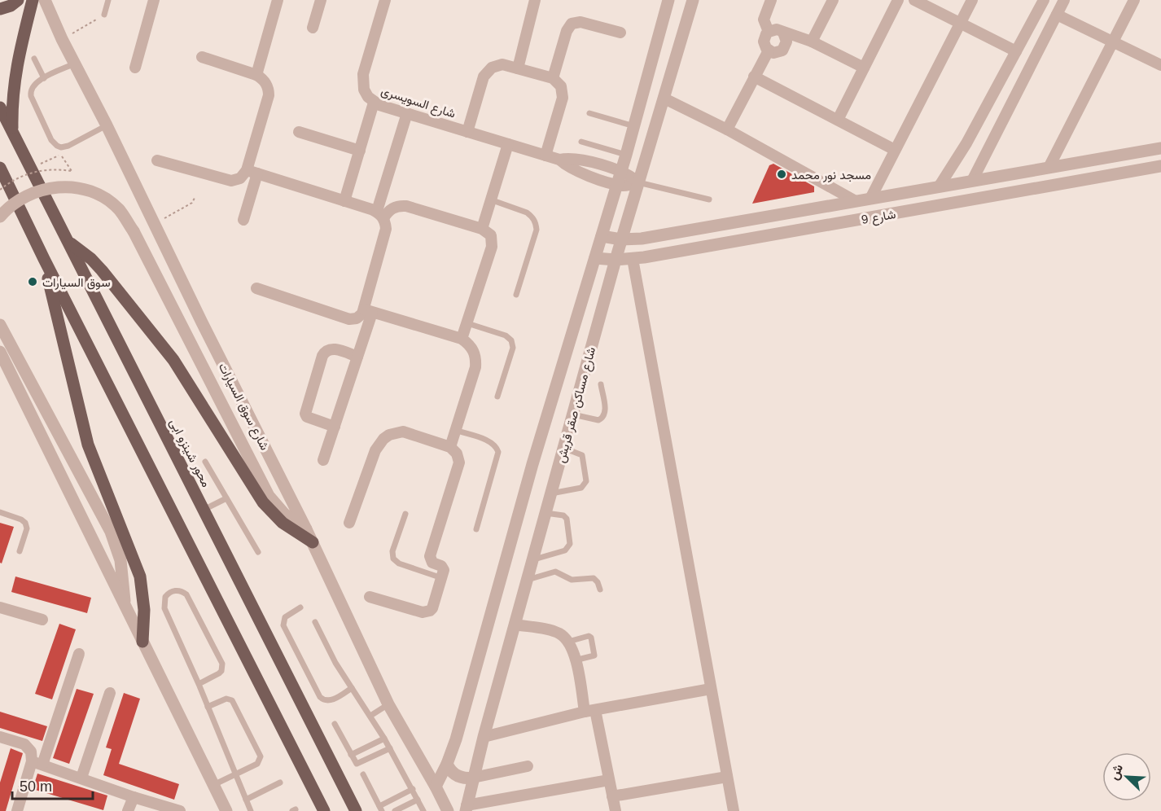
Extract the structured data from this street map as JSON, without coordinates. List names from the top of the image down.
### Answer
{
  "streets": {
    "main road": ["محور شينزو ابى"],
    "street": [
      "شارع السويسرى",
      "شارع 9",
      "شارع مساكن صقر قريش",
      "شارع سوق السيارات"
    ]
  },
  "crossings": [
    ["شارع السويسرى", "شارع مساكن صقر قريش"],
    ["شارع 9", "شارع مساكن صقر قريش"],
    ["شارع مساكن صقر قريش", "شارع سوق السيارات"]
  ],
  "places": ["مسجد نور محمد", "سوق السيارات"],
  "scale_bar": "50 m",
  "north": "top left"
}
